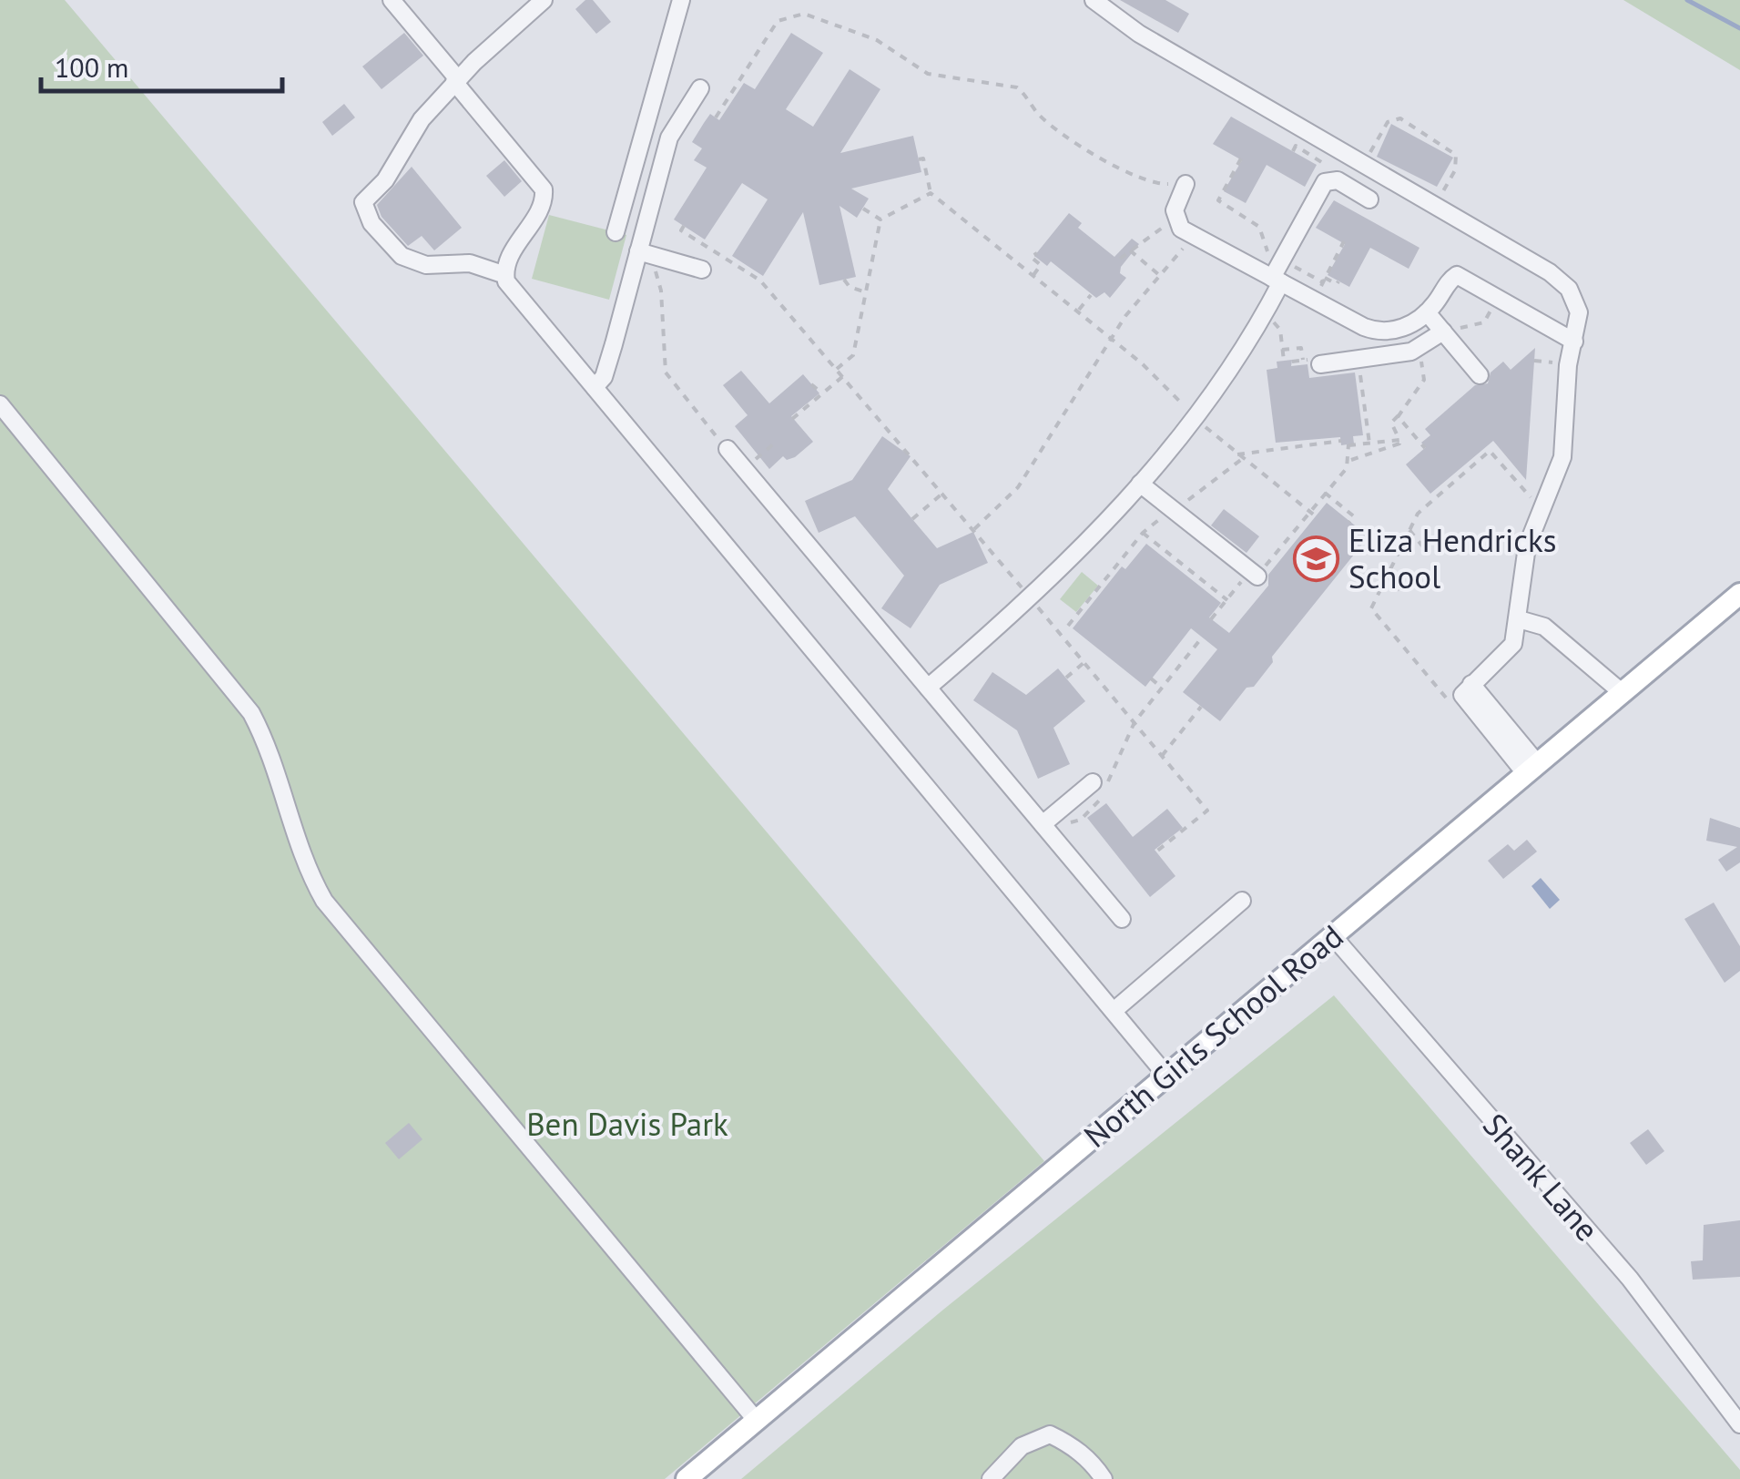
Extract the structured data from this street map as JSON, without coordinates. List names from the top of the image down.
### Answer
{
  "streets": {
    "main road": ["North Girls School Road"],
    "street": ["Shank Lane"]
  },
  "crossings": [
    ["North Girls School Road", "Shank Lane"]
  ],
  "parks": ["Ben Davis Park"],
  "places": {
    "school or university": ["Eliza Hendricks School"]
  },
  "scale_bar": "100 m"
}
